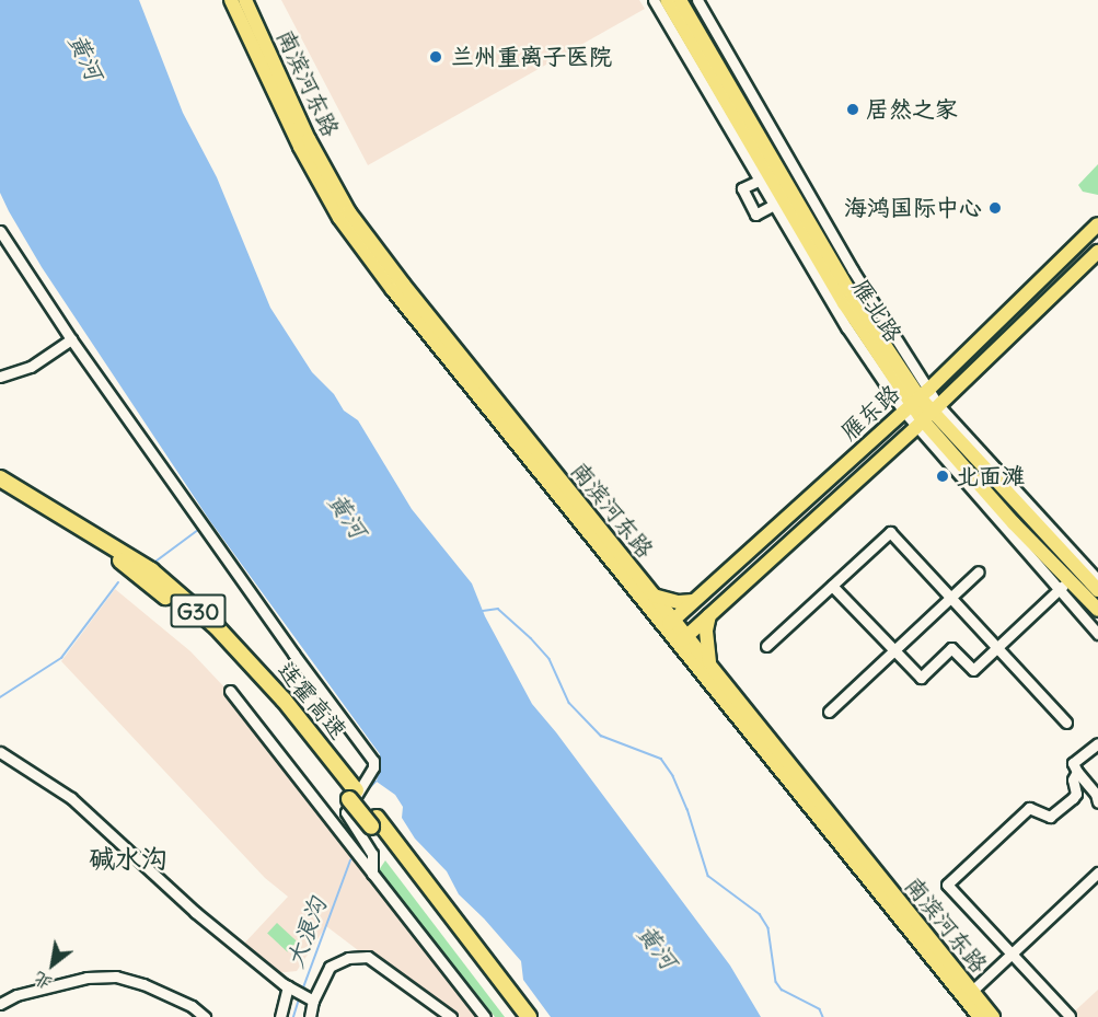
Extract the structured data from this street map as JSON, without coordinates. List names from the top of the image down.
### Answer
{
  "streets": {
    "highway": ["G30", "连霍高速"],
    "main road": ["南滨河东路", "雁北路", "雁东路"]
  },
  "crossings": [
    ["南滨河东路", "雁东路"],
    ["雁北路", "雁东路"]
  ],
  "districts": ["碱水沟"],
  "water": ["黄河", "大浪沟"],
  "places": [
    "兰州重离子医院",
    "居然之家",
    "海鸿国际中心",
    "北面滩"
  ],
  "north": "bottom left"
}
